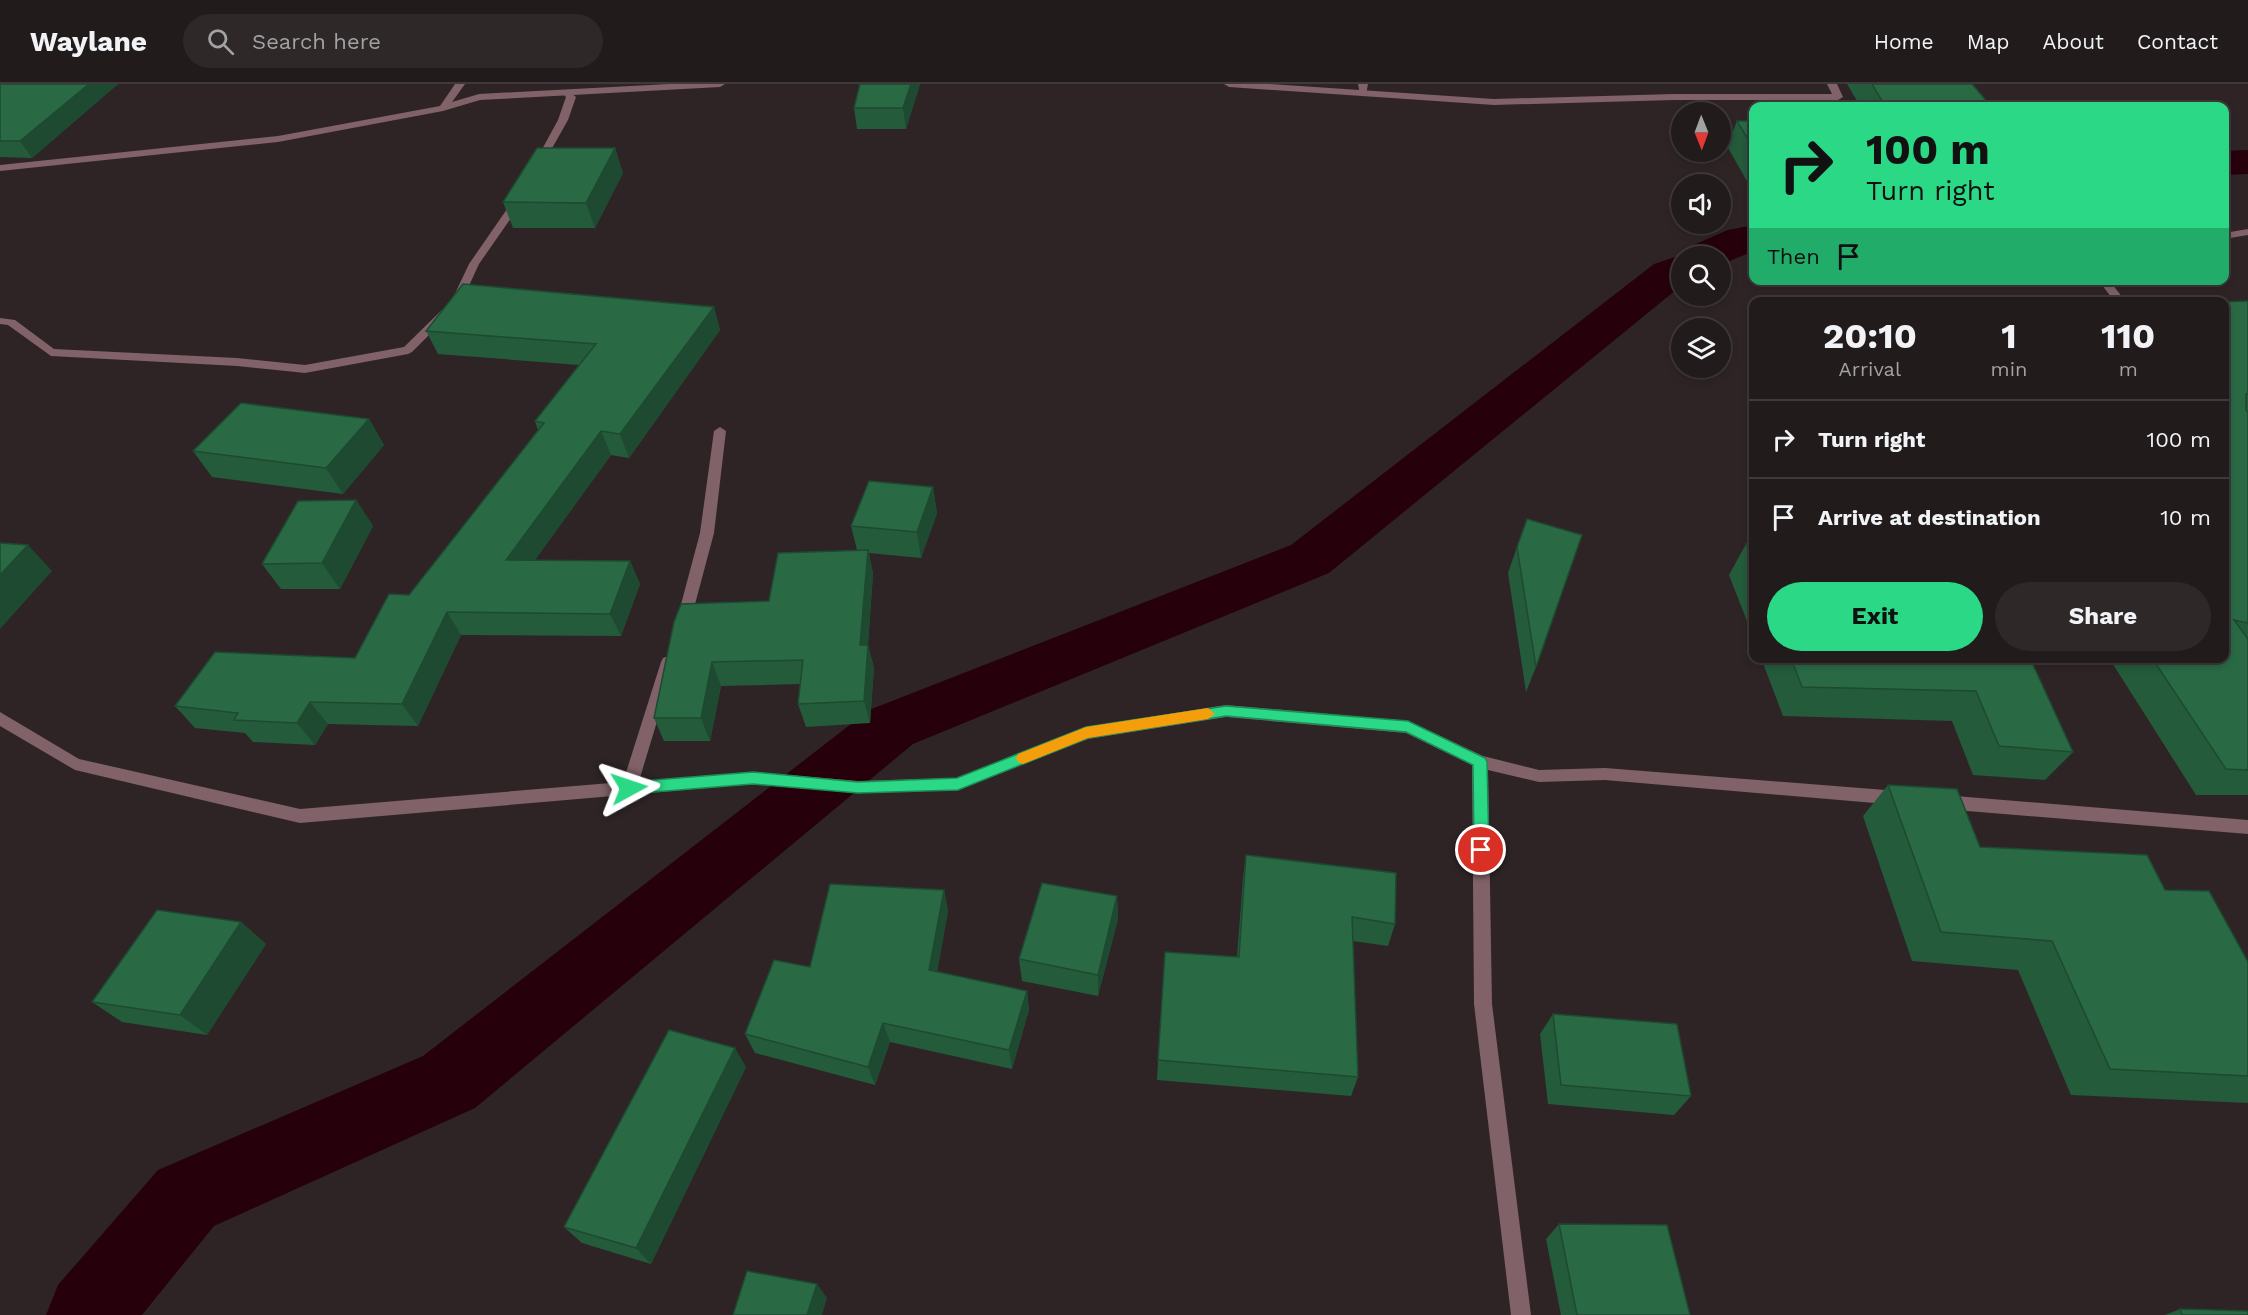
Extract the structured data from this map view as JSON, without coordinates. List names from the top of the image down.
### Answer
{
  "north": "bottom",
  "page": {
    "header": "Waylane",
    "search": "Search here",
    "nav": [
      "Home",
      "Map",
      "About",
      "Contact"
    ],
    "turn": ["100 m", "Turn right"],
    "then": "Then",
    "eta": [
      "20:10",
      "Arrival",
      "1",
      "min",
      "110",
      "m"
    ],
    "list": [
      {
        "name": "Turn right",
        "value": "100 m"
      },
      {
        "name": "Arrive at destination",
        "value": "10 m"
      }
    ],
    "buttons": ["Exit", "Share"]
  }
}
